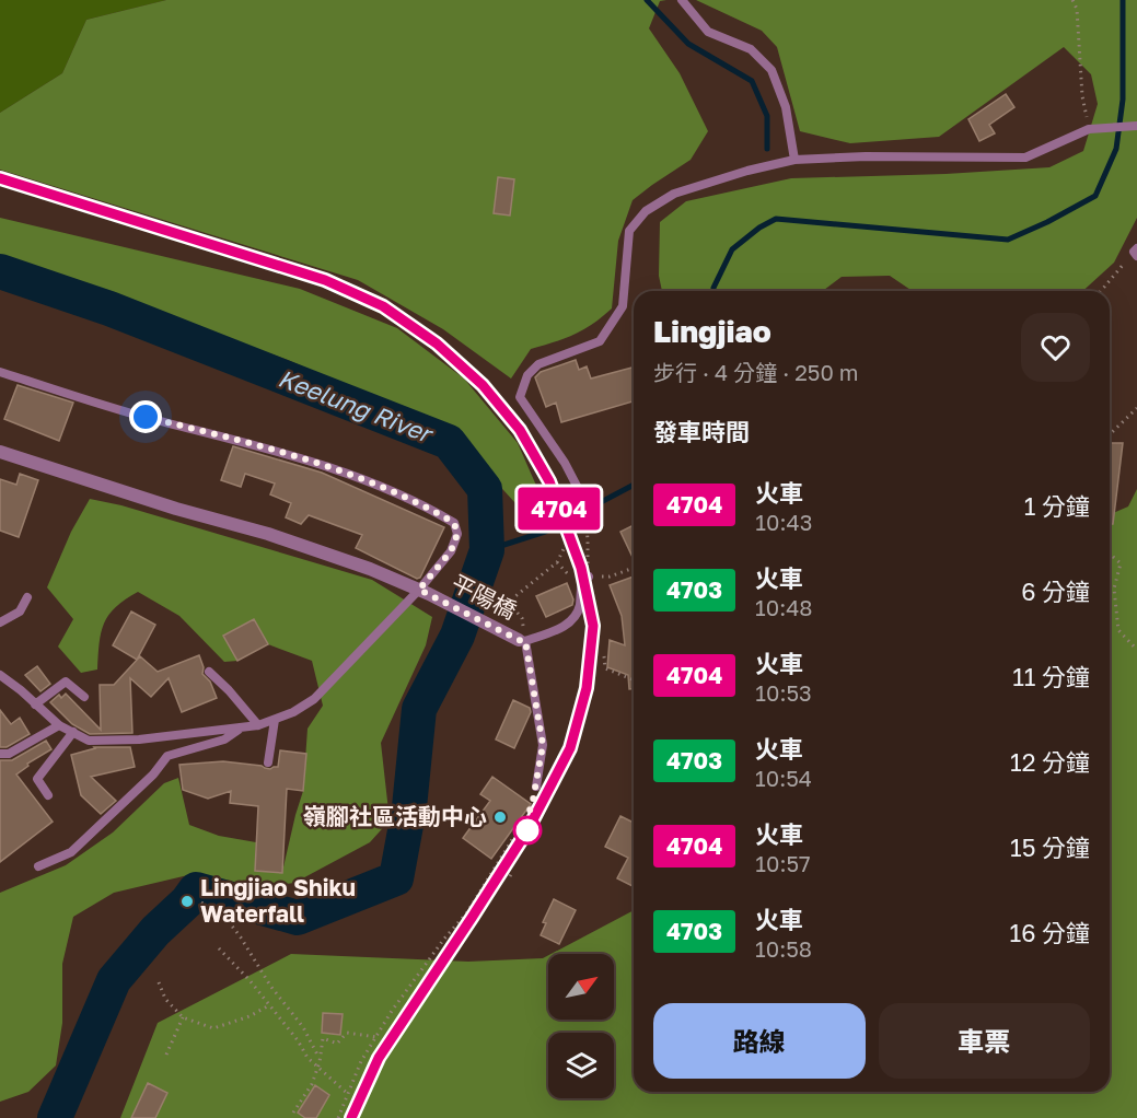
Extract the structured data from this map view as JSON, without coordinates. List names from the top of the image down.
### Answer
{
  "streets": {
    "street": ["平陽橋"]
  },
  "water": ["Keelung River"],
  "places": ["嶺腳社區活動中心", "Lingjiao Shiku Waterfall"],
  "north": "top right",
  "page": {
    "on_map": "4704",
    "heading": [
      ["Lingjiao", "步行 · 4 分鐘 · 250 m"],
      "發車時間"
    ],
    "list": [
      {
        "mark": "4704",
        "name": "火車",
        "note": "10:43",
        "value": "1 分鐘"
      },
      {
        "mark": "4703",
        "name": "火車",
        "note": "10:48",
        "value": "6 分鐘"
      },
      {
        "mark": "4704",
        "name": "火車",
        "note": "10:53",
        "value": "11 分鐘"
      },
      {
        "mark": "4703",
        "name": "火車",
        "note": "10:54",
        "value": "12 分鐘"
      },
      {
        "mark": "4704",
        "name": "火車",
        "note": "10:57",
        "value": "15 分鐘"
      },
      {
        "mark": "4703",
        "name": "火車",
        "note": "10:58",
        "value": "16 分鐘"
      }
    ],
    "buttons": ["路線", "車票"]
  }
}
